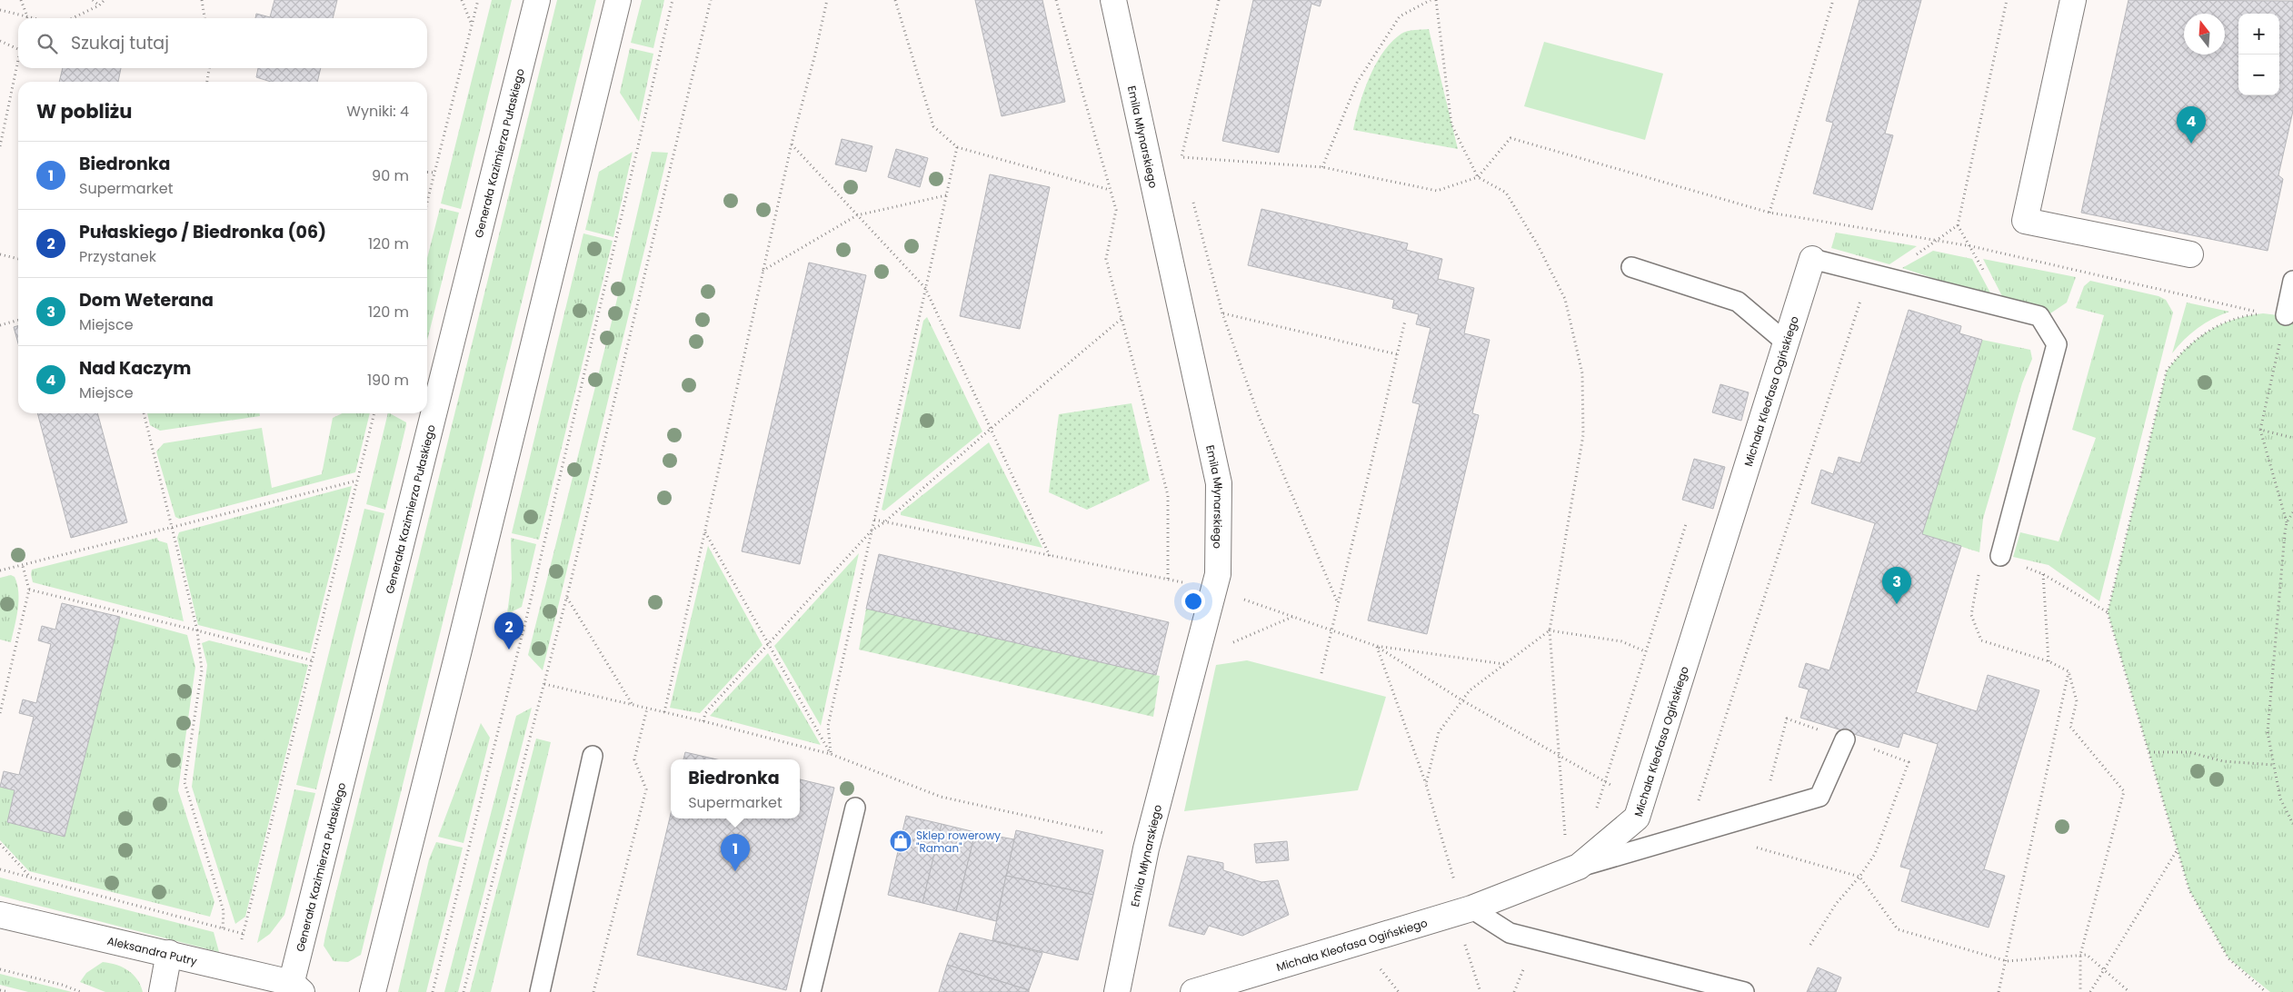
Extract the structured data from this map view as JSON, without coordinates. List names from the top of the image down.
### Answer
{
  "streets": {
    "street": [
      "Emila Młynarskiego",
      "Generała Kazimierza Pułaskiego",
      "Michała Kleofasa Ogińskiego",
      "Aleksandra Putry"
    ]
  },
  "crossings": [
    ["Generała Kazimierza Pułaskiego", "Aleksandra Putry"]
  ],
  "places": {
    "shop": ["Sklep rowerowy \"Raman\""]
  },
  "north": "top",
  "page": {
    "map_buttons": ["+", "−"],
    "search": "Szukaj tutaj",
    "heading": ["W pobliżu", "Wyniki: 4"],
    "pins": [
      "4",
      "3",
      "2",
      "1"
    ],
    "list": [
      {
        "mark": "1",
        "name": "Biedronka",
        "note": "Supermarket",
        "value": "90 m"
      },
      {
        "mark": "2",
        "name": "Pułaskiego / Biedronka (06)",
        "note": "Przystanek",
        "value": "120 m"
      },
      {
        "mark": "3",
        "name": "Dom Weterana",
        "note": "Miejsce",
        "value": "120 m"
      },
      {
        "mark": "4",
        "name": "Nad Kaczym",
        "note": "Miejsce",
        "value": "190 m"
      }
    ],
    "popup": ["Biedronka", "Supermarket"]
  }
}
